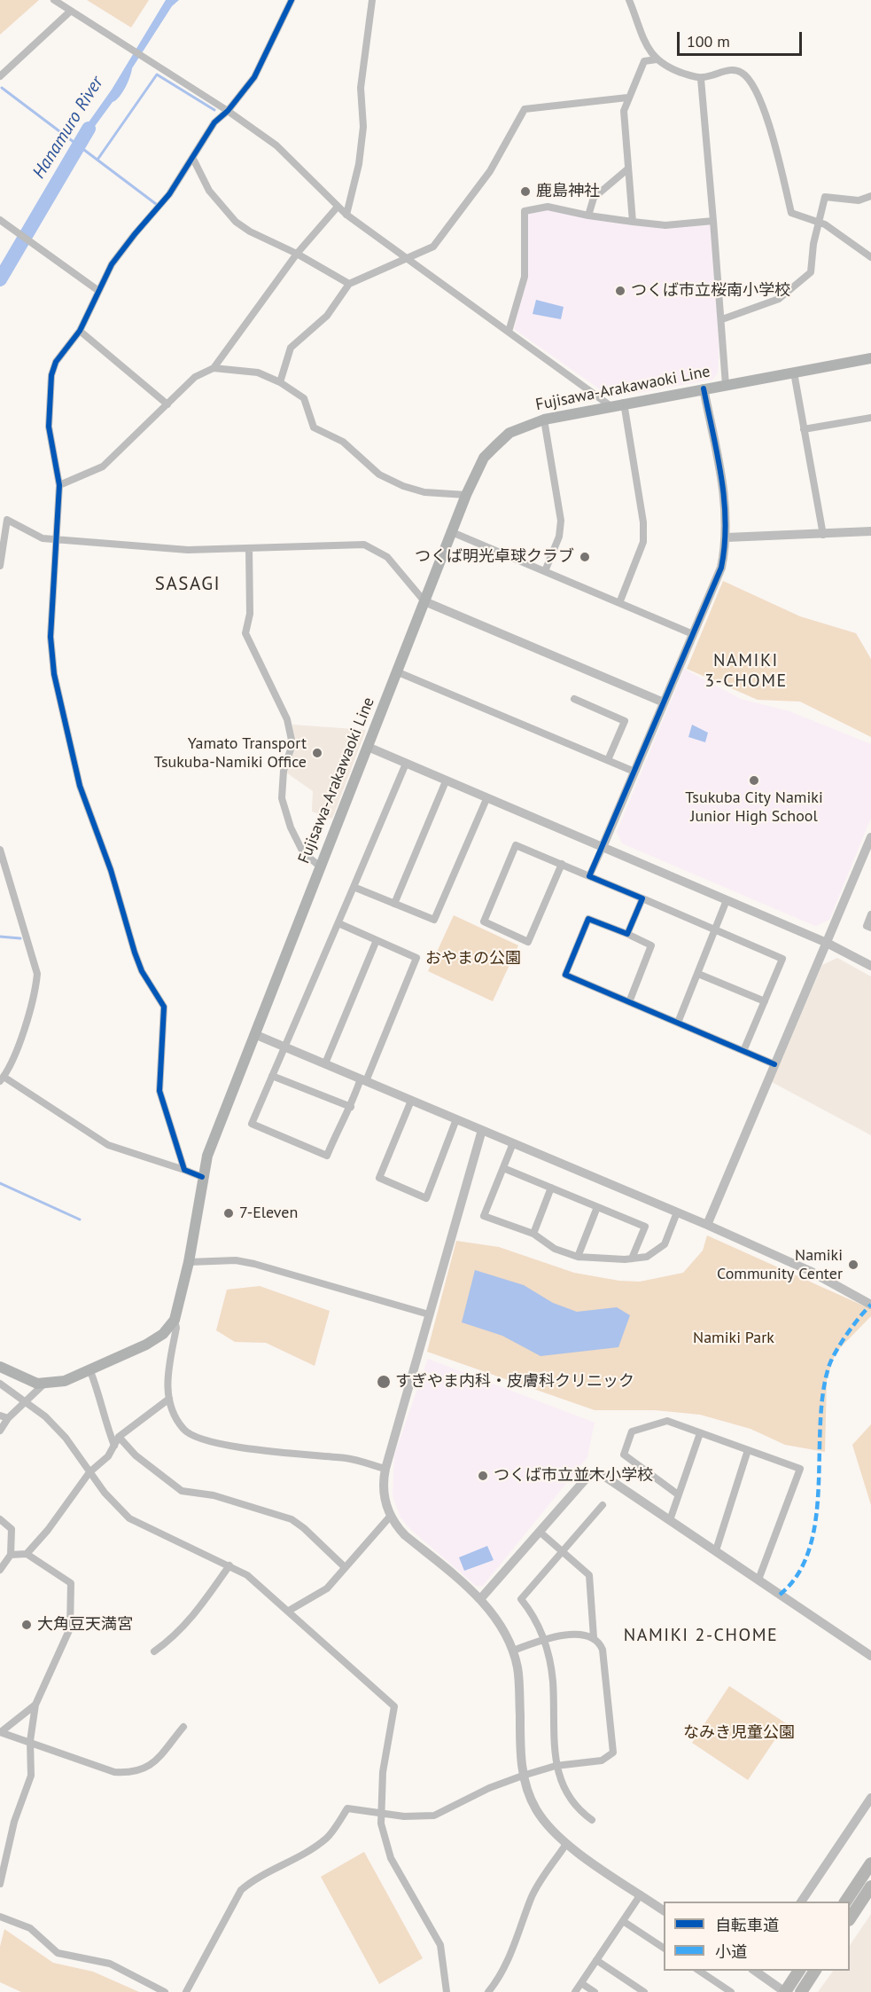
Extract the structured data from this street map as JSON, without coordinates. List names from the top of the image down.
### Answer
{
  "streets": {
    "main road": ["Fujisawa-Arakawaoki Line"]
  },
  "districts": ["SASAGI", "NAMIKI 3-CHOME", "NAMIKI 2-CHOME"],
  "water": ["Hanamuro River"],
  "parks": ["おやまの公園", "Namiki Park", "なみき児童公園"],
  "places": [
    "鹿島神社",
    "つくば市立桜南小学校",
    "つくば明光卓球クラブ",
    "Yamato Transport Tsukuba-Namiki Office",
    "Tsukuba City Namiki Junior High School",
    "7-Eleven",
    "Namiki Community Center",
    "すぎやま内科・皮膚科クリニック",
    "つくば市立並木小学校",
    "大角豆天満宮"
  ],
  "legend": ["自転車道", "小道"],
  "scale_bar": "100 m"
}
